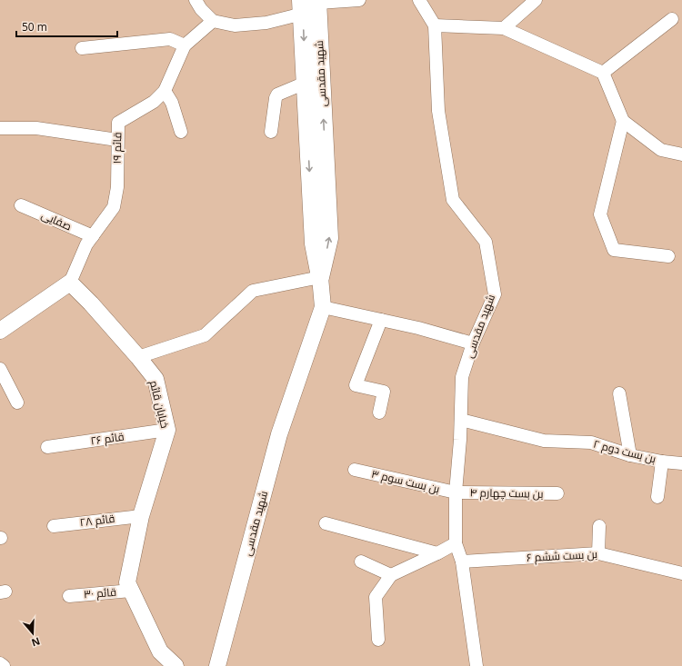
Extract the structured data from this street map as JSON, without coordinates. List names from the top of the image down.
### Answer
{
  "streets": {
    "main road": ["شهید مقدسی"],
    "street": [
      "قائم ۱۹",
      "صفایی",
      "خیابان قائم",
      "قائم ۲۶",
      "بن بست دوم ۲",
      "بن بست سوم ۳",
      "بن بست چهارم ۴",
      "قائم ۲۸",
      "بن بست ششم ۶",
      "قائم ۳۰"
    ]
  },
  "crossings": [
    ["شهید مقدسی", "بن بست دوم ۲"],
    ["شهید مقدسی", "بن بست سوم ۳"],
    ["شهید مقدسی", "بن بست چهارم ۴"],
    ["شهید مقدسی", "بن بست ششم ۶"],
    ["قائم ۱۹", "صفایی"],
    ["قائم ۱۹", "خیابان قائم"],
    ["خیابان قائم", "قائم ۲۶"],
    ["خیابان قائم", "قائم ۲۸"],
    ["خیابان قائم", "قائم ۳۰"],
    ["بن بست سوم ۳", "بن بست چهارم ۴"]
  ],
  "scale_bar": "50 m",
  "north": "bottom"
}
